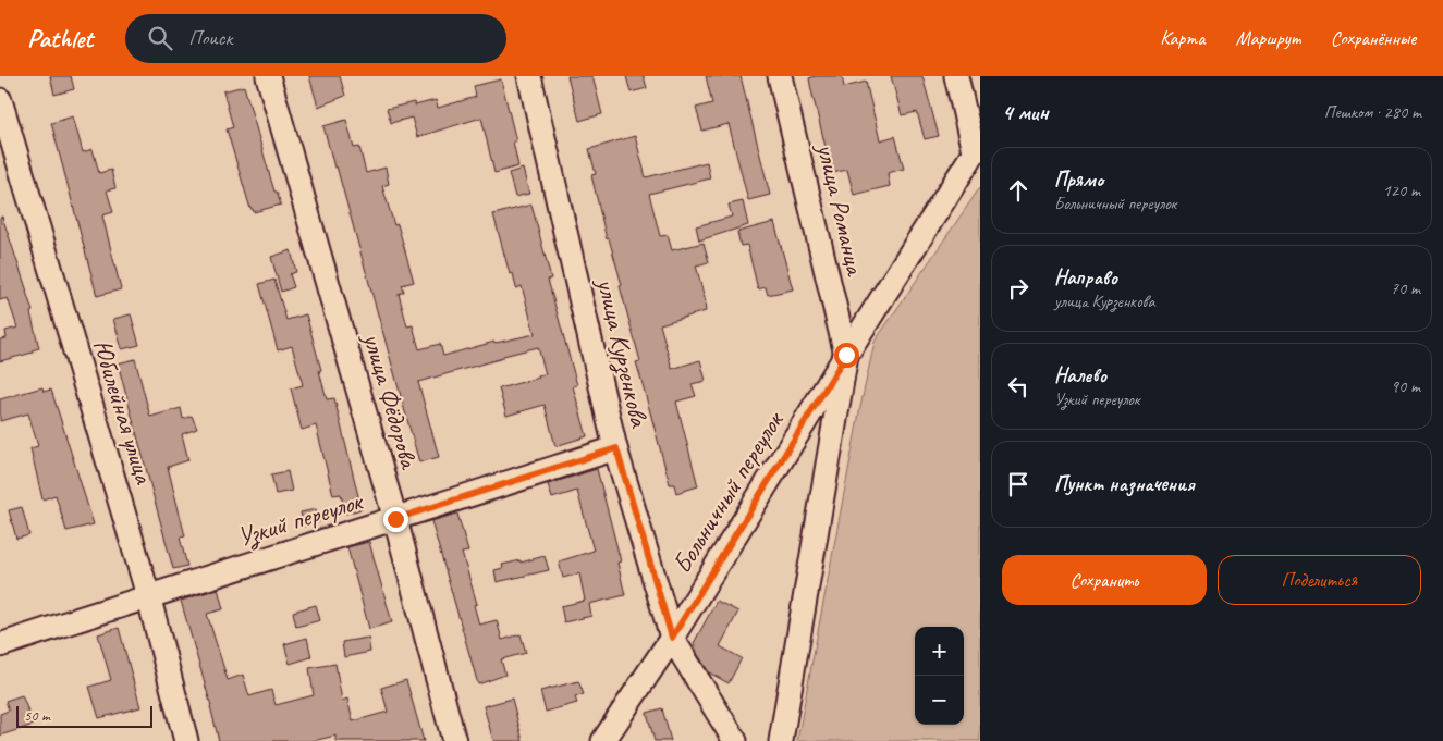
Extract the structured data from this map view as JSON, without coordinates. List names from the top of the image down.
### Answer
{
  "streets": {
    "street": [
      "улица Романца",
      "улица Курзенкова",
      "улица Фёдорова",
      "Юбилейная улица",
      "Больничный переулок",
      "Узкий переулок"
    ]
  },
  "crossings": [
    ["улица Романца", "Больничный переулок"],
    ["улица Курзенкова", "Больничный переулок"],
    ["улица Курзенкова", "Узкий переулок"],
    ["улица Фёдорова", "Узкий переулок"],
    ["Юбилейная улица", "Узкий переулок"]
  ],
  "scale_bar": "50 m",
  "page": {
    "header": "Pathlet",
    "search": "Поиск",
    "nav": ["Карта", "Маршрут", "Сохранённые"],
    "heading": ["4 мин", "Пешком · 280 m"],
    "list": [
      ["Прямо", "Больничный переулок", "120 m"],
      ["Направо", "улица Курзенкова", "70 m"],
      ["Налево", "Узкий переулок", "90 m"],
      "Пункт назначения"
    ],
    "buttons": ["Сохранить", "Поделиться"],
    "map_buttons": ["+", "−"],
    "scale": "50 m"
  }
}
